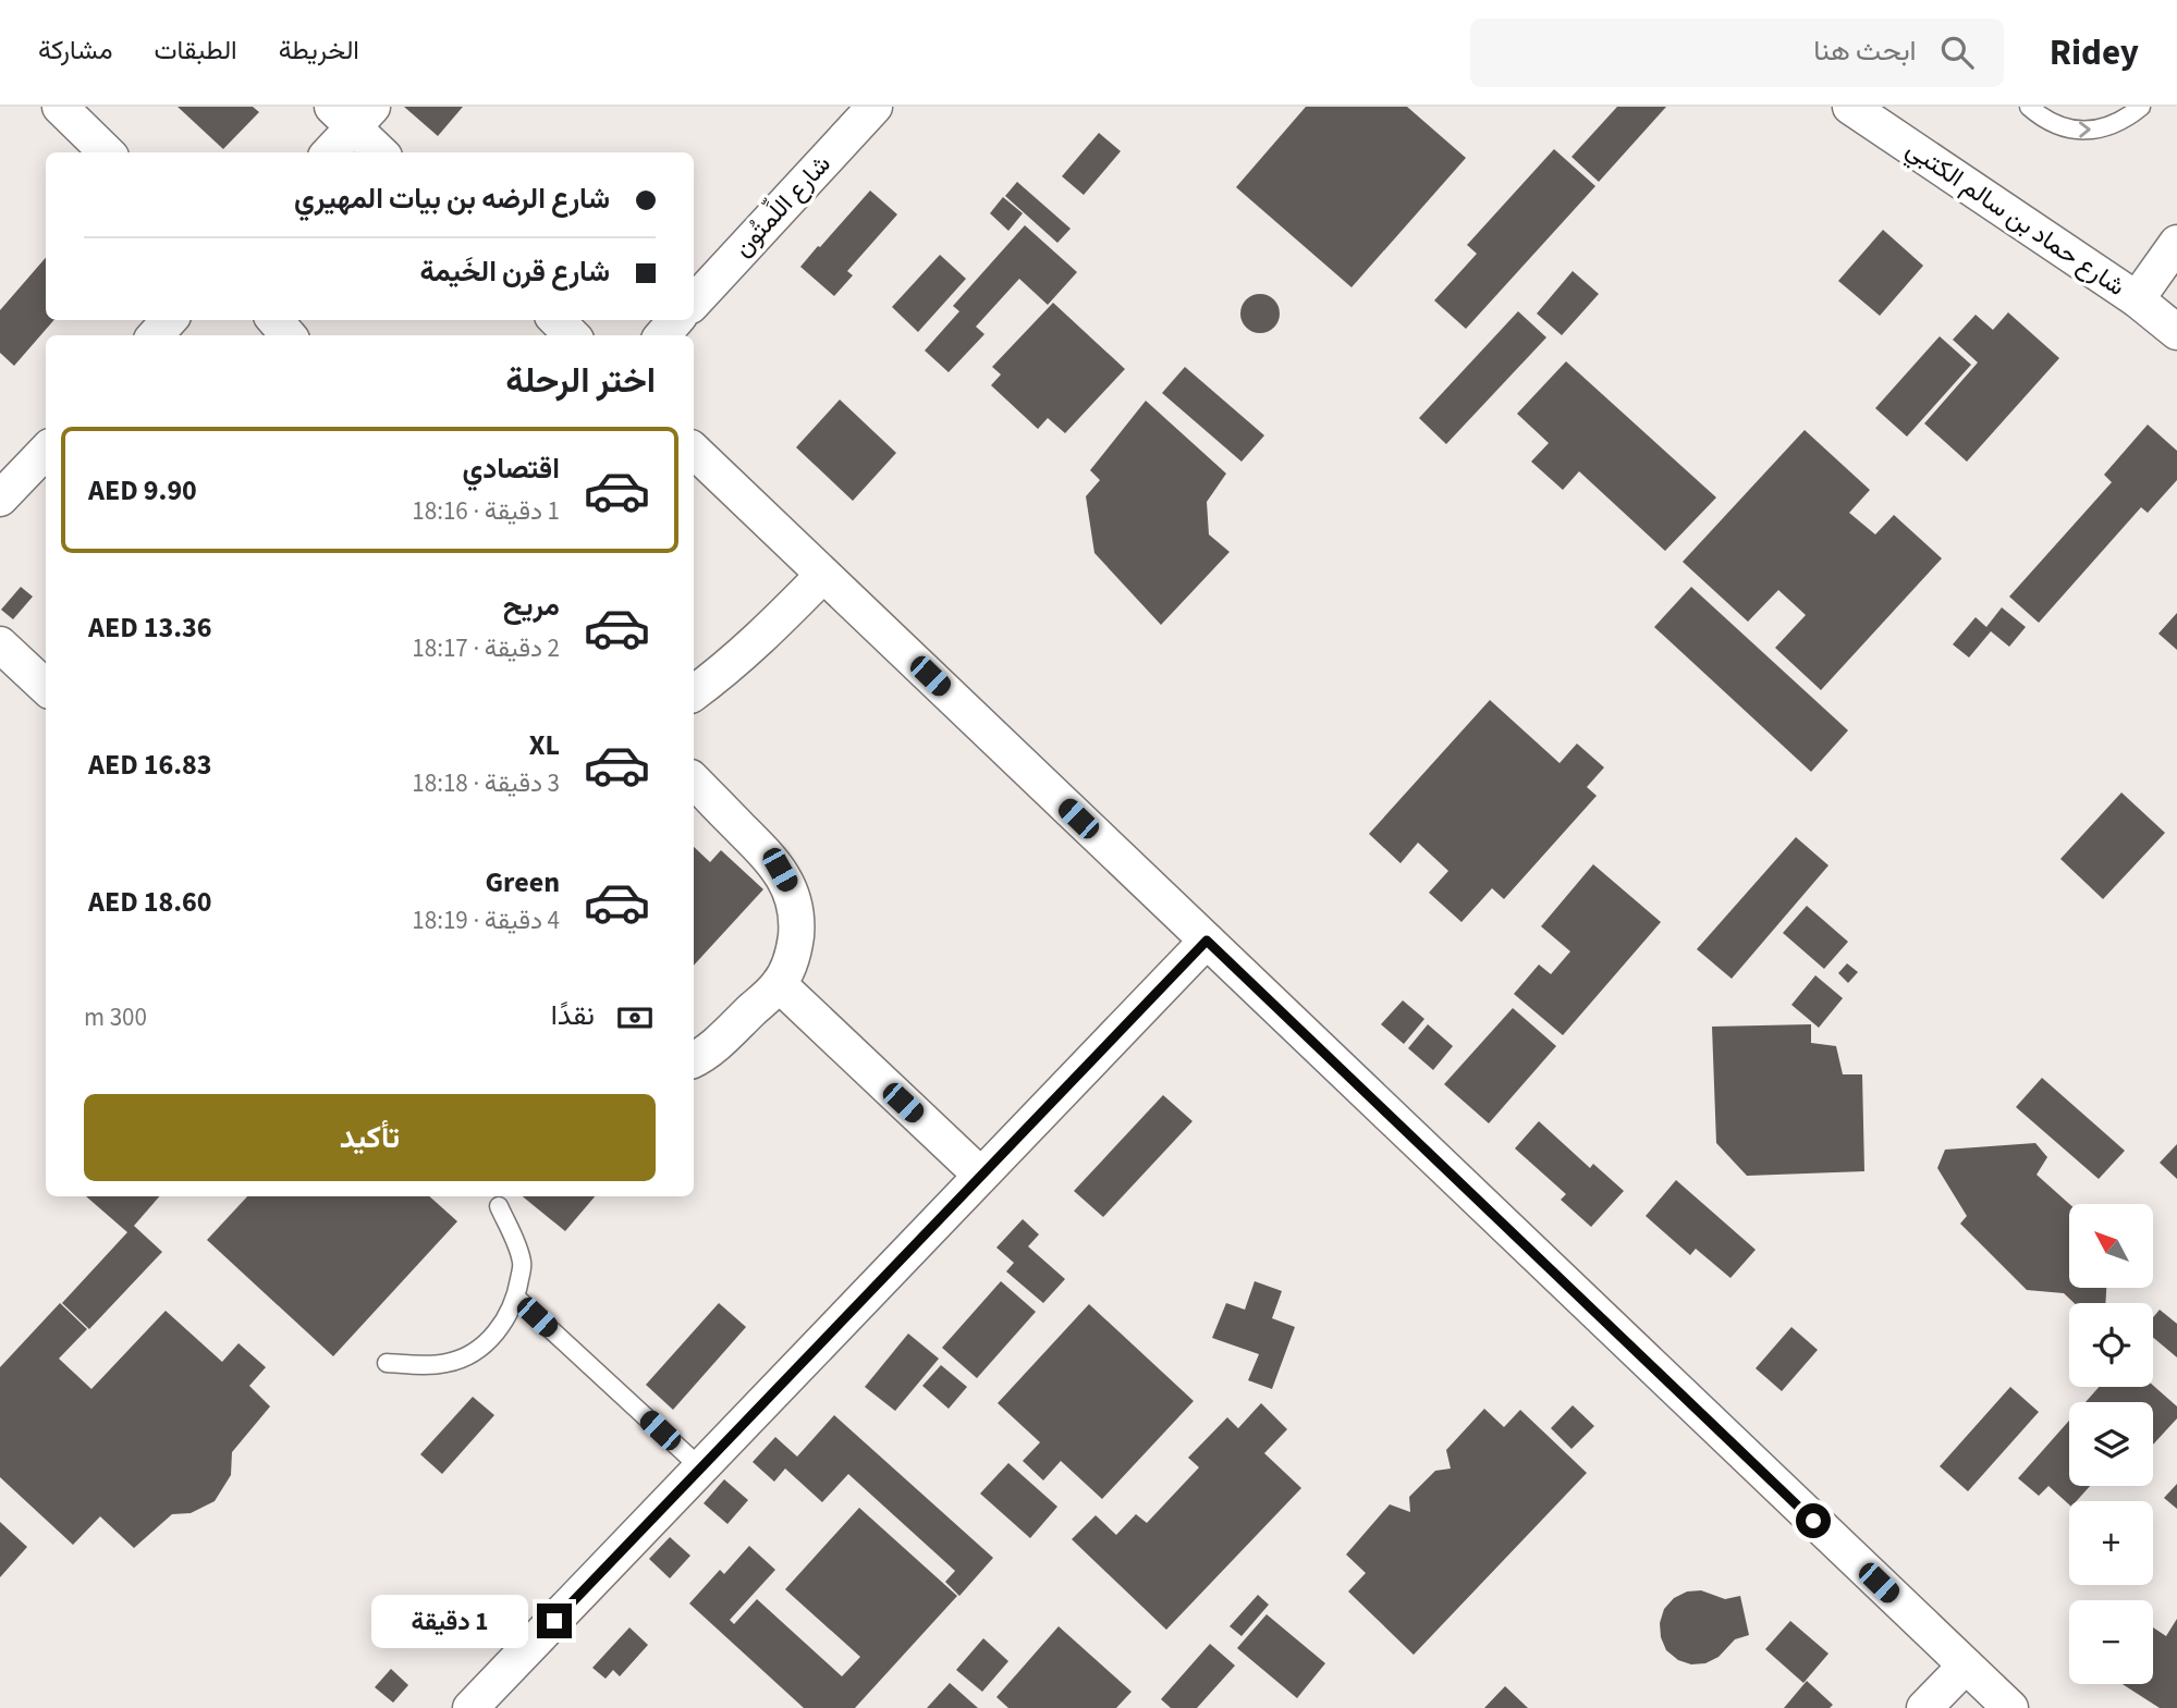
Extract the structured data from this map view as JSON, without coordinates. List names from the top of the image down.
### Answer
{
  "streets": {
    "street": ["شارع اللِّمتُون", "شارع حماد بن سالم الكتبي"]
  },
  "north": "top left",
  "page": {
    "header": "Ridey",
    "search": "ابحث هنا",
    "nav": ["الخريطة", "الطبقات", "مشاركة"],
    "banner": ["شارع الرضه بن بيات المهيري", "شارع قرن الخَيمة"],
    "heading": "اختر الرحلة",
    "list": [
      {
        "name": "اقتصادي",
        "note": "1 دقيقة · 18:16",
        "value": "AED 9.90"
      },
      {
        "name": "مريح",
        "note": "2 دقيقة · 18:17",
        "value": "AED 13.36"
      },
      {
        "name": "XL",
        "note": "3 دقيقة · 18:18",
        "value": "AED 16.83"
      },
      {
        "name": "Green",
        "note": "4 دقيقة · 18:19",
        "value": "AED 18.60"
      }
    ],
    "pay": ["نقدًا", "300 m"],
    "buttons": "تأكيد",
    "map_buttons": ["+", "−"],
    "bubble": "1 دقيقة"
  }
}
